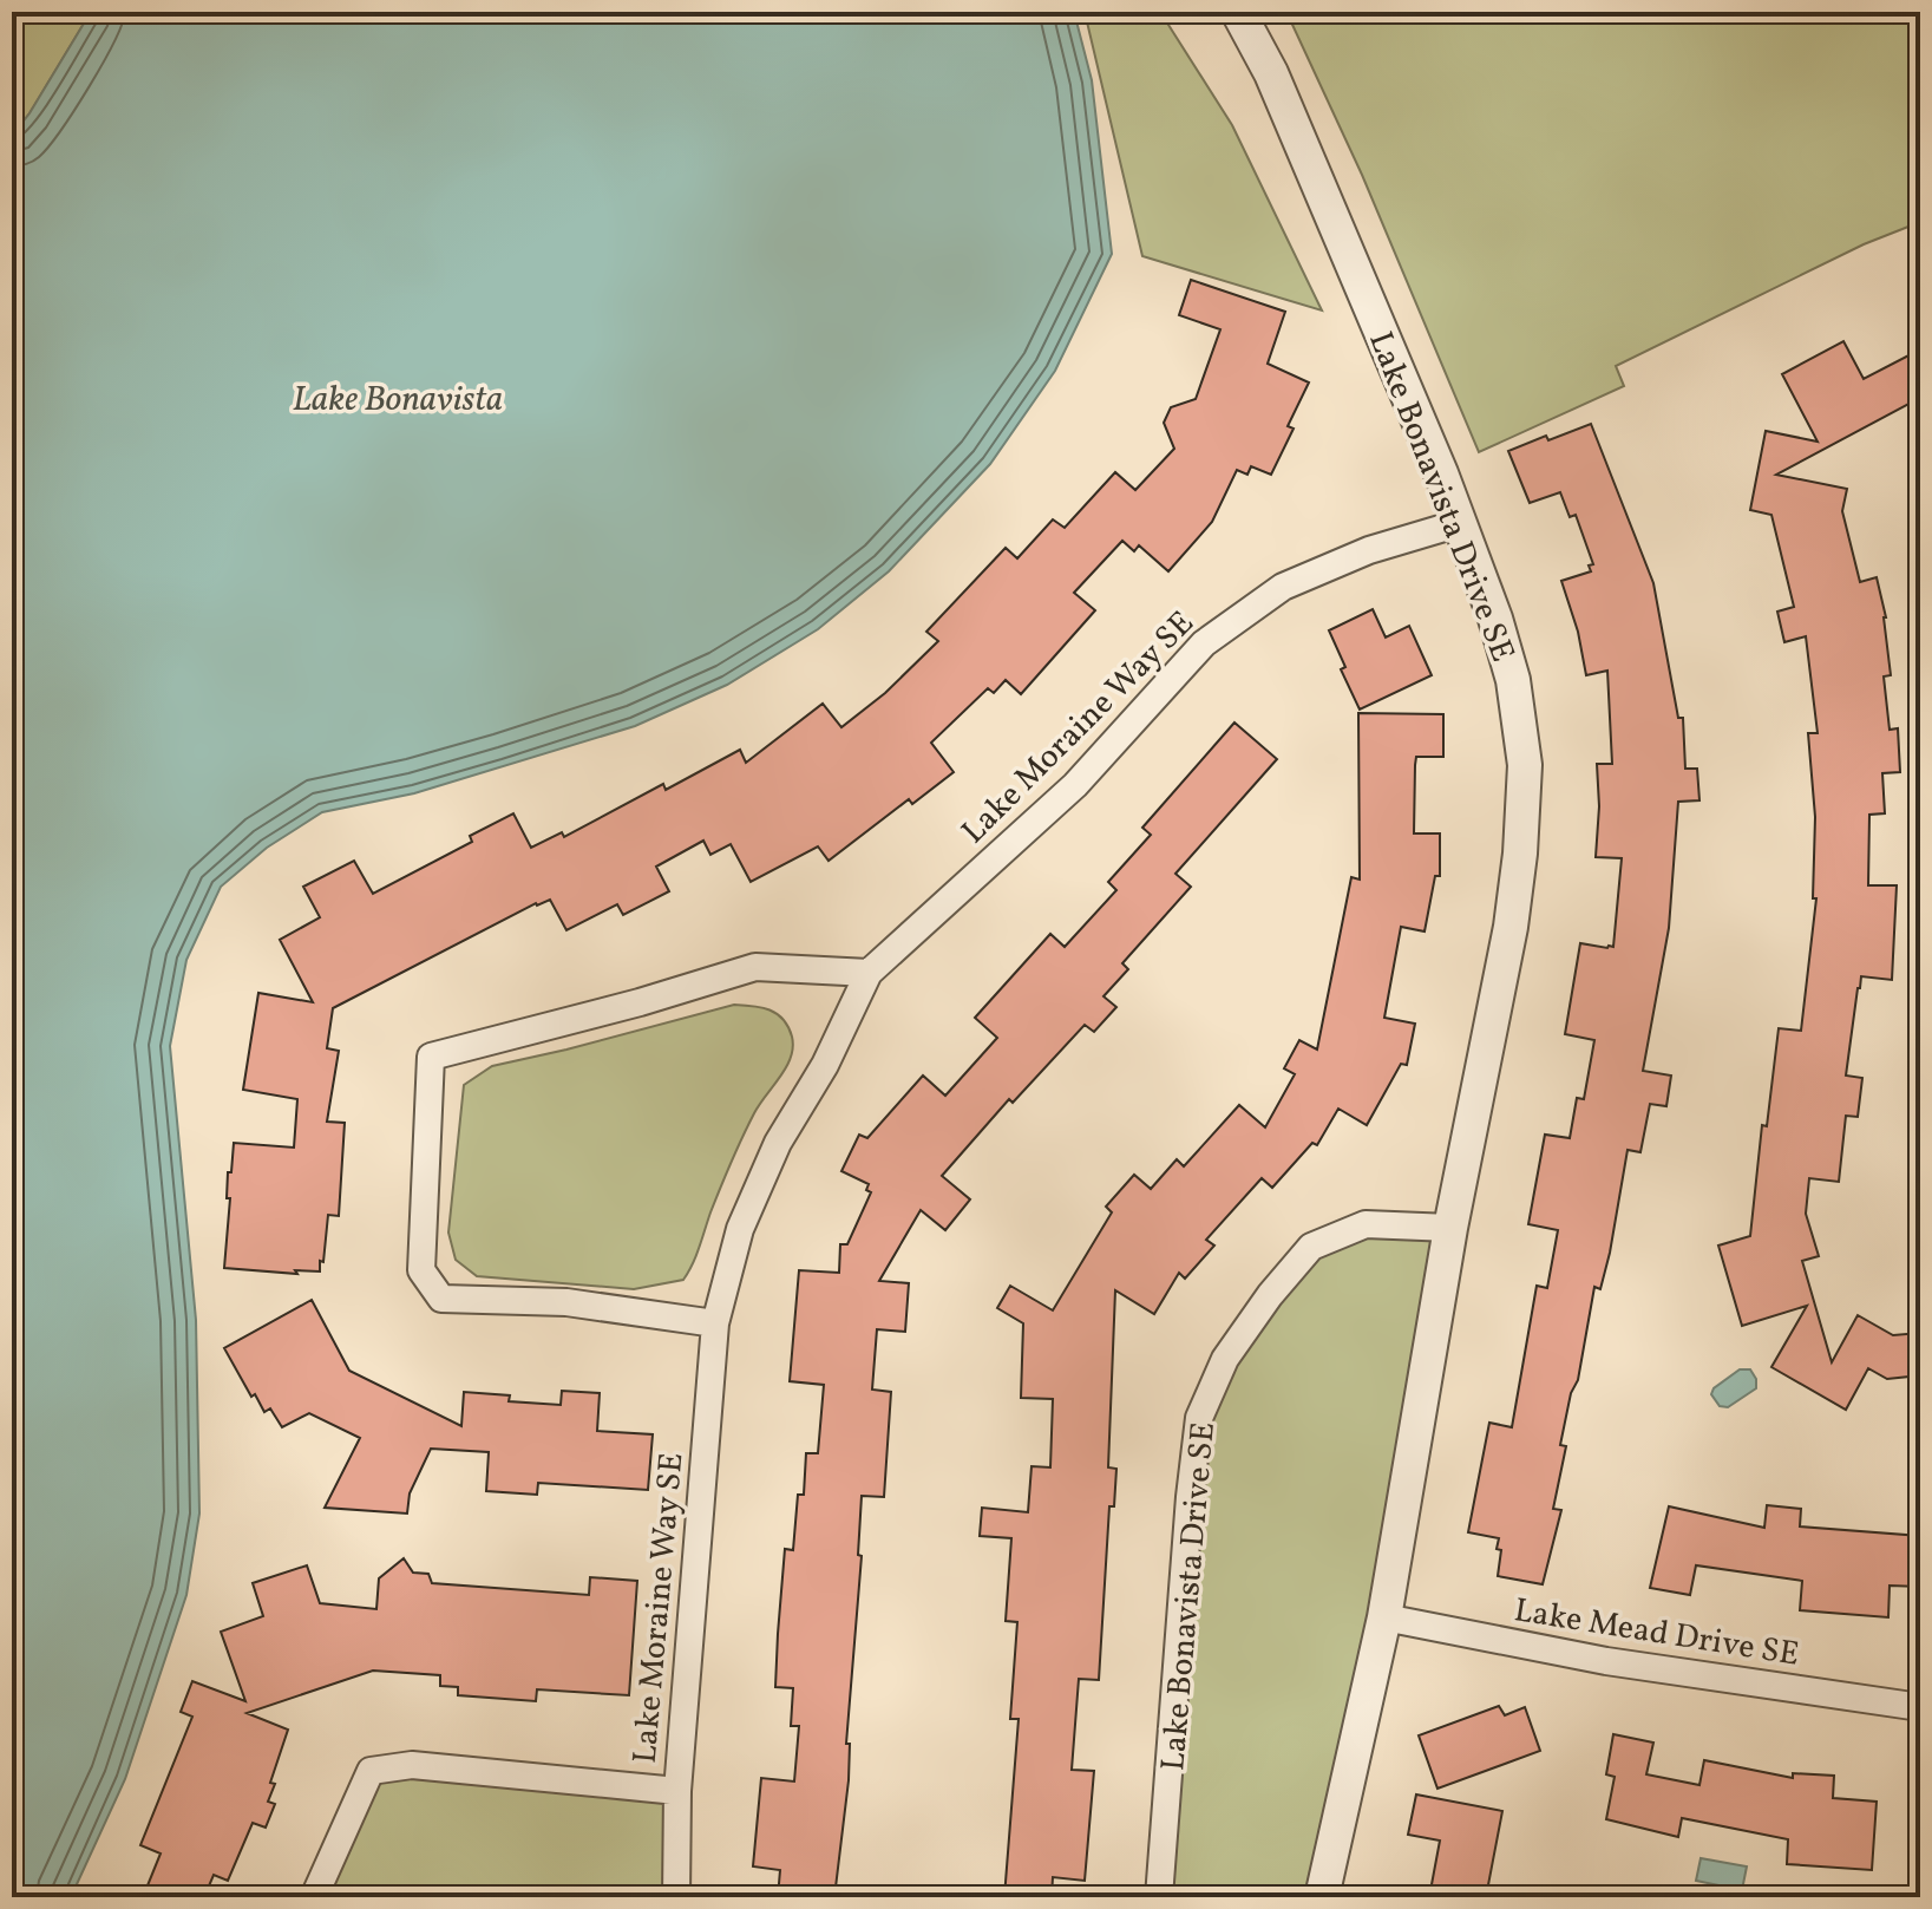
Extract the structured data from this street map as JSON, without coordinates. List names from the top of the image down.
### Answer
{
  "streets": {
    "street": ["Lake Bonavista Drive SE", "Lake Moraine Way SE", "Lake Mead Drive SE"]
  },
  "crossings": [
    ["Lake Bonavista Drive SE", "Lake Moraine Way SE"],
    ["Lake Bonavista Drive SE", "Lake Mead Drive SE"]
  ],
  "water": ["Lake Bonavista"]
}
